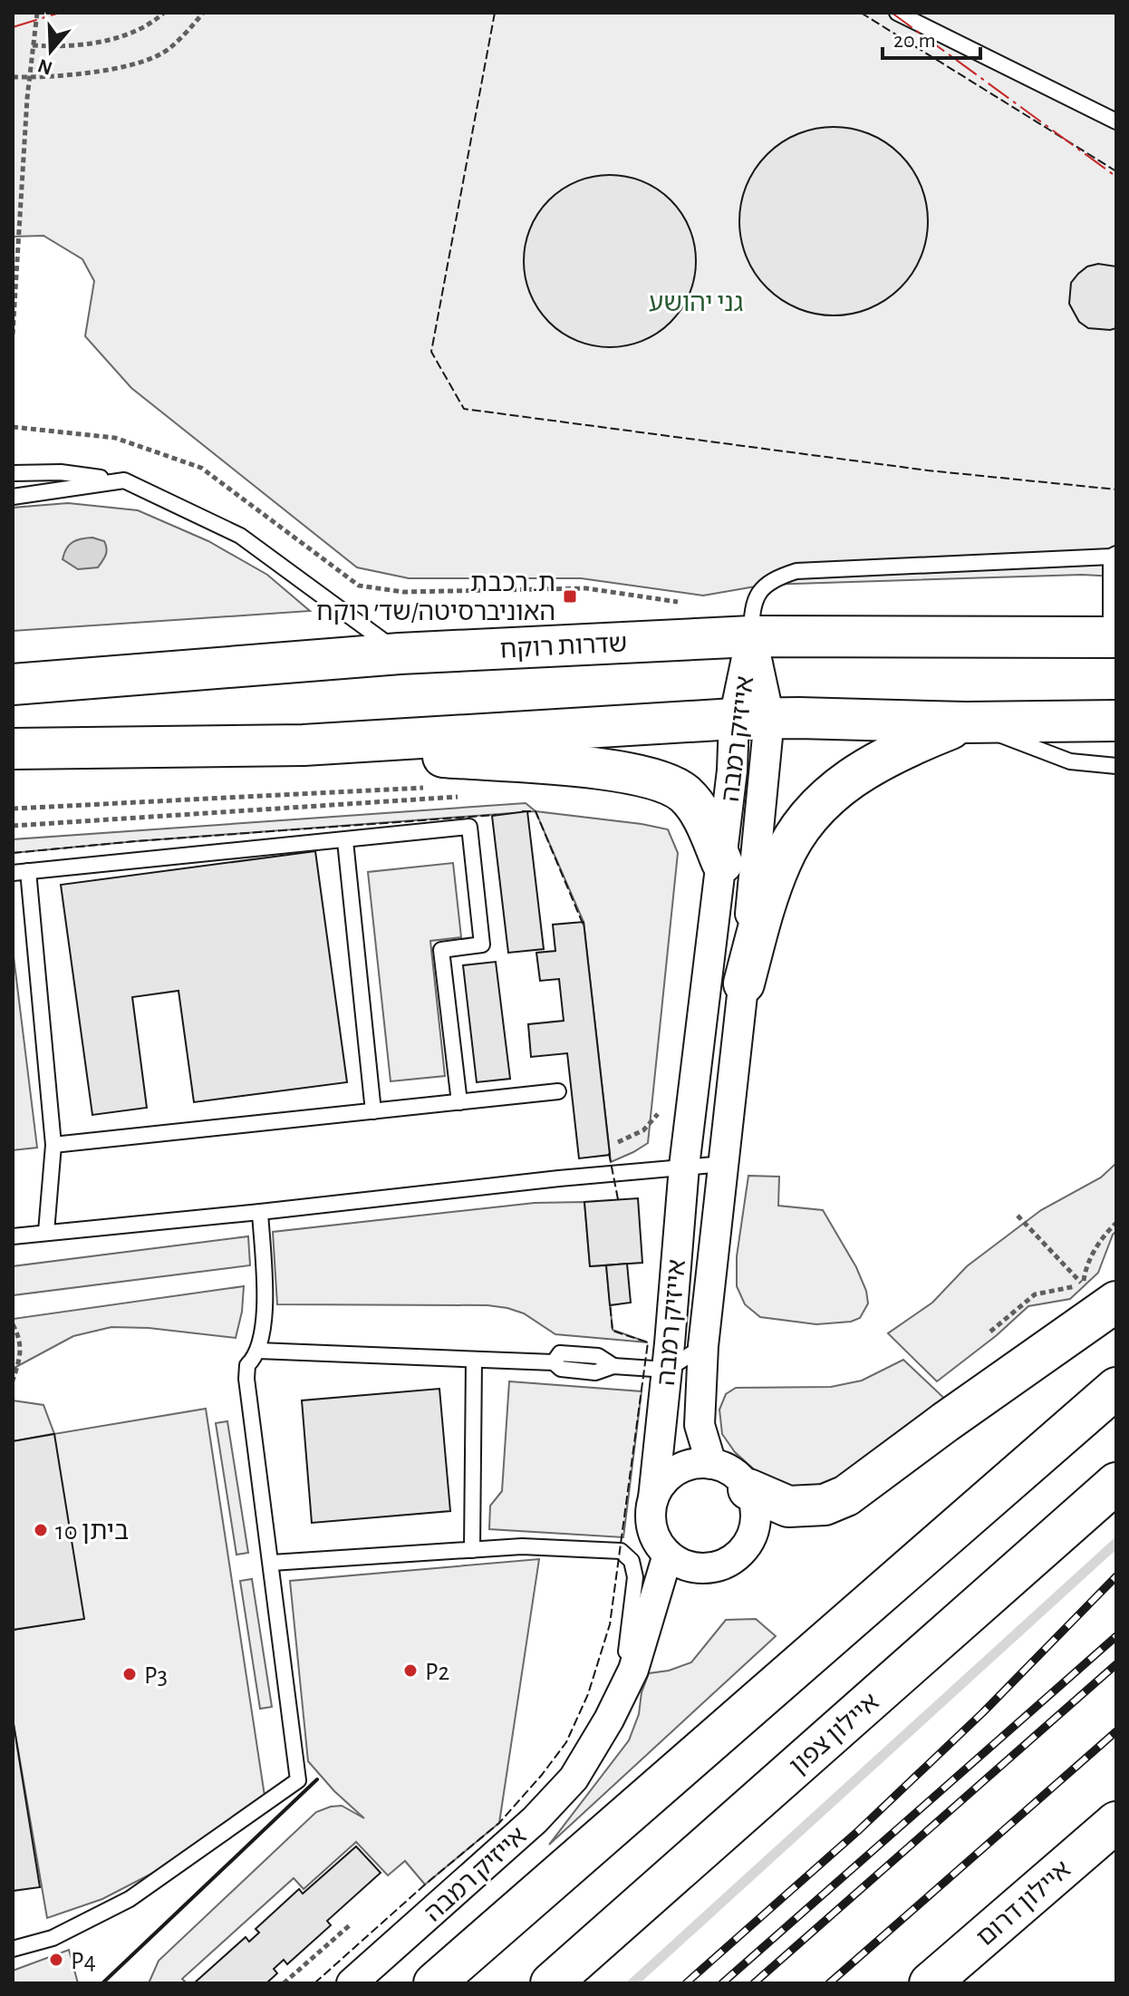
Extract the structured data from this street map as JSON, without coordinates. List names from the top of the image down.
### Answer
{
  "streets": {
    "main road": ["שדרות רוקח", "איילון צפון", "איילון דרום"],
    "street": ["אייזיק רמבה"]
  },
  "crossings": [
    ["שדרות רוקח", "אייזיק רמבה"]
  ],
  "parks": ["גני יהושע"],
  "places": {
    "transit": ["ת. רכבת האוניברסיטה/שד׳ רוקח"],
    "other": [
      "ביתן 10",
      "P2",
      "P3",
      "P4"
    ]
  },
  "scale_bar": "20 m",
  "north": "bottom"
}
